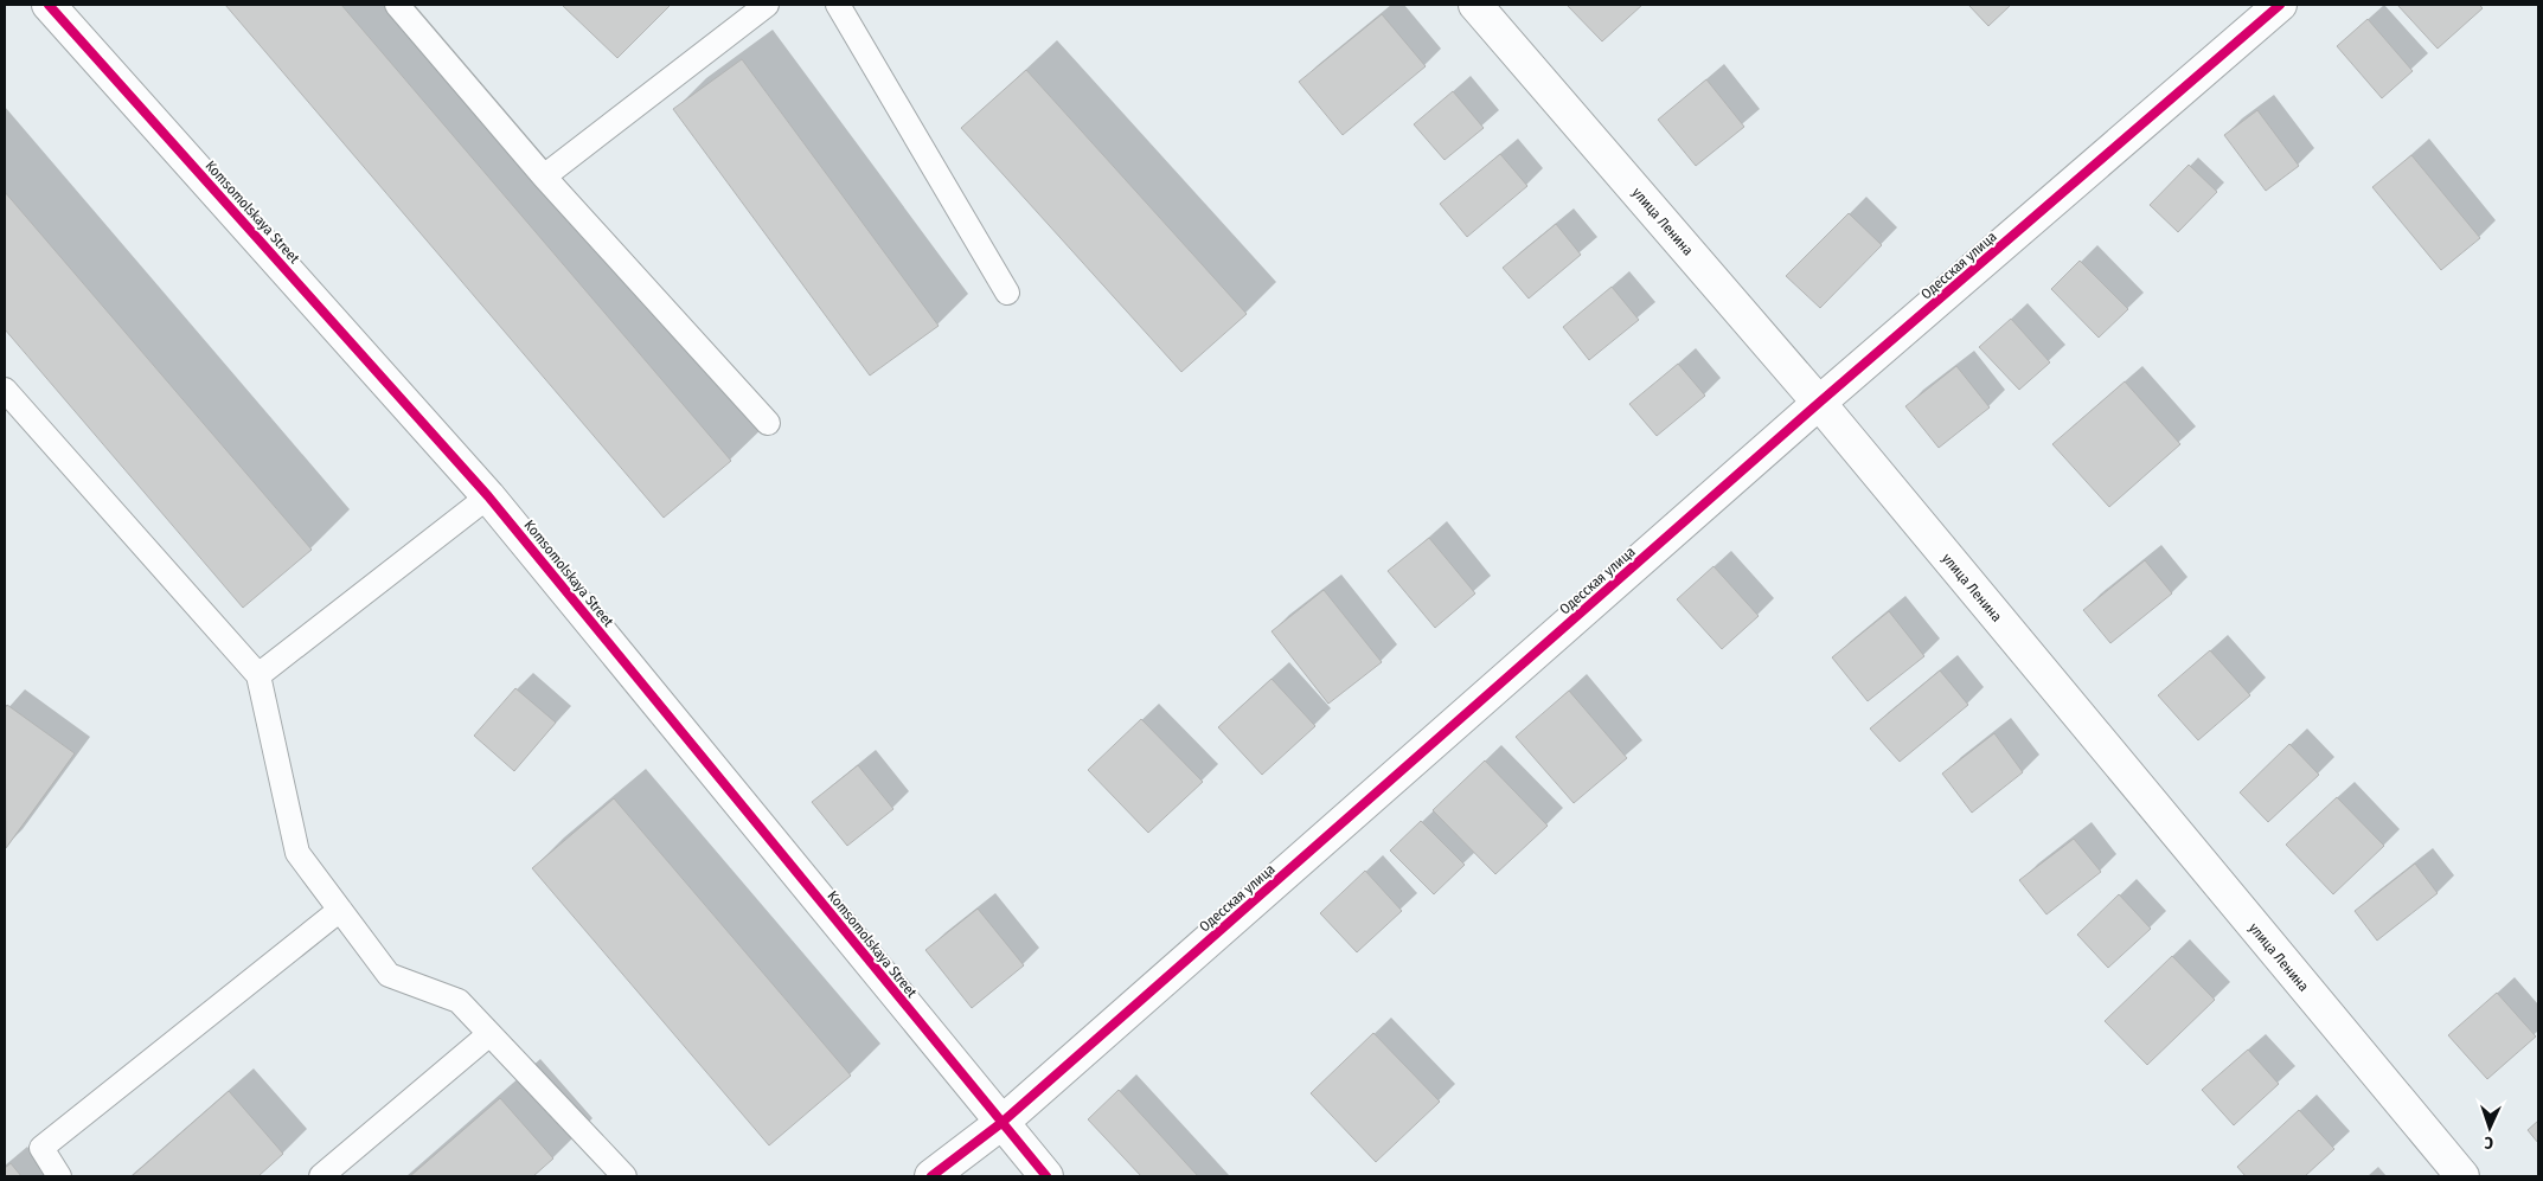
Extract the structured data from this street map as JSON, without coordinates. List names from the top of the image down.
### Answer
{
  "streets": {
    "street": ["Komsomolskaya Street", "улица Ленина", "Одесская улица"]
  },
  "crossings": [
    ["Komsomolskaya Street", "Одесская улица"],
    ["улица Ленина", "Одесская улица"]
  ],
  "north": "bottom"
}
